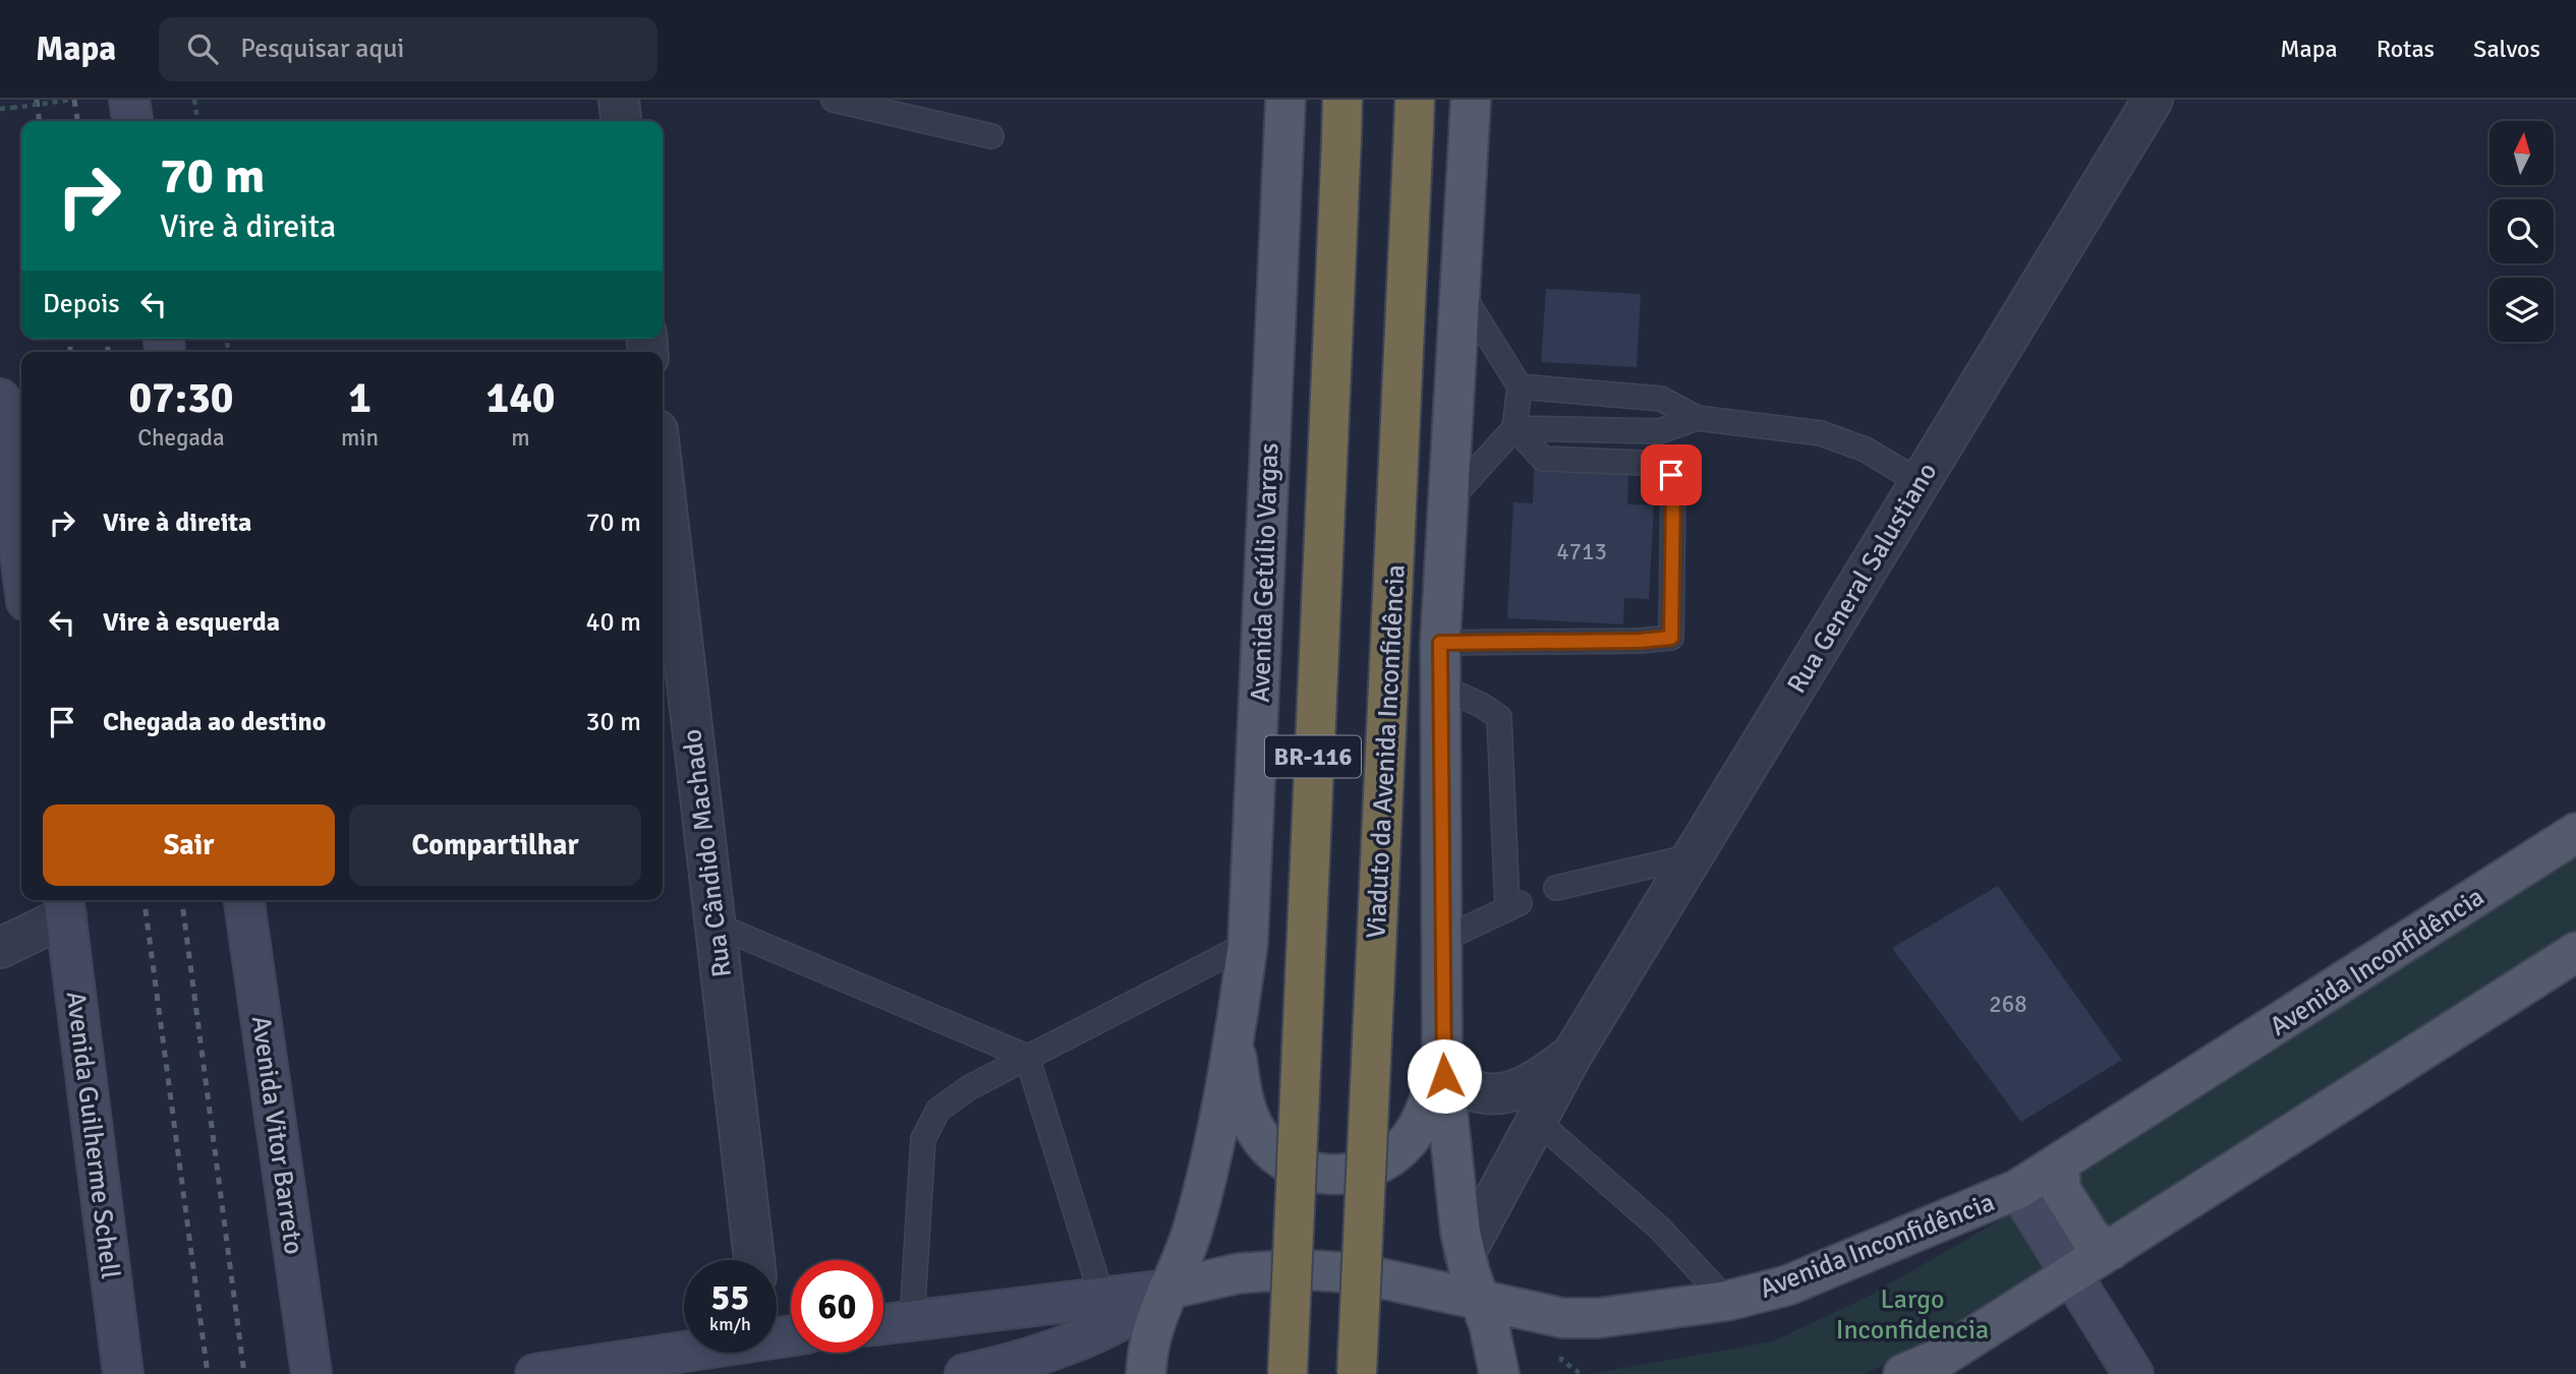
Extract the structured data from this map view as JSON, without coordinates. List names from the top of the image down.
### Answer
{
  "streets": {
    "highway": ["Viaduto da Avenida Inconfidência", "BR-116"],
    "main road": [
      "Avenida Getúlio Vargas",
      "Avenida Inconfidência",
      "Avenida Guilherme Schell",
      "Avenida Vitor Barreto"
    ],
    "street": ["Rua General Salustiano", "Rua Cândido Machado"]
  },
  "crossings": [
    ["Avenida Getúlio Vargas", "Avenida Inconfidência"]
  ],
  "parks": ["Largo Inconfidencia"],
  "house_numbers": ["4713", "268"],
  "north": "top",
  "page": {
    "header": "Mapa",
    "search": "Pesquisar aqui",
    "nav": ["Mapa", "Rotas", "Salvos"],
    "turn": ["70 m", "Vire à direita"],
    "then": "Depois",
    "eta": [
      "07:30",
      "Chegada",
      "1",
      "min",
      "140",
      "m"
    ],
    "list": [
      {
        "name": "Vire à direita",
        "value": "70 m"
      },
      {
        "name": "Vire à esquerda",
        "value": "40 m"
      },
      {
        "name": "Chegada ao destino",
        "value": "30 m"
      }
    ],
    "buttons": ["Sair", "Compartilhar"],
    "speed": "55 km/h",
    "limit": "60"
  }
}
